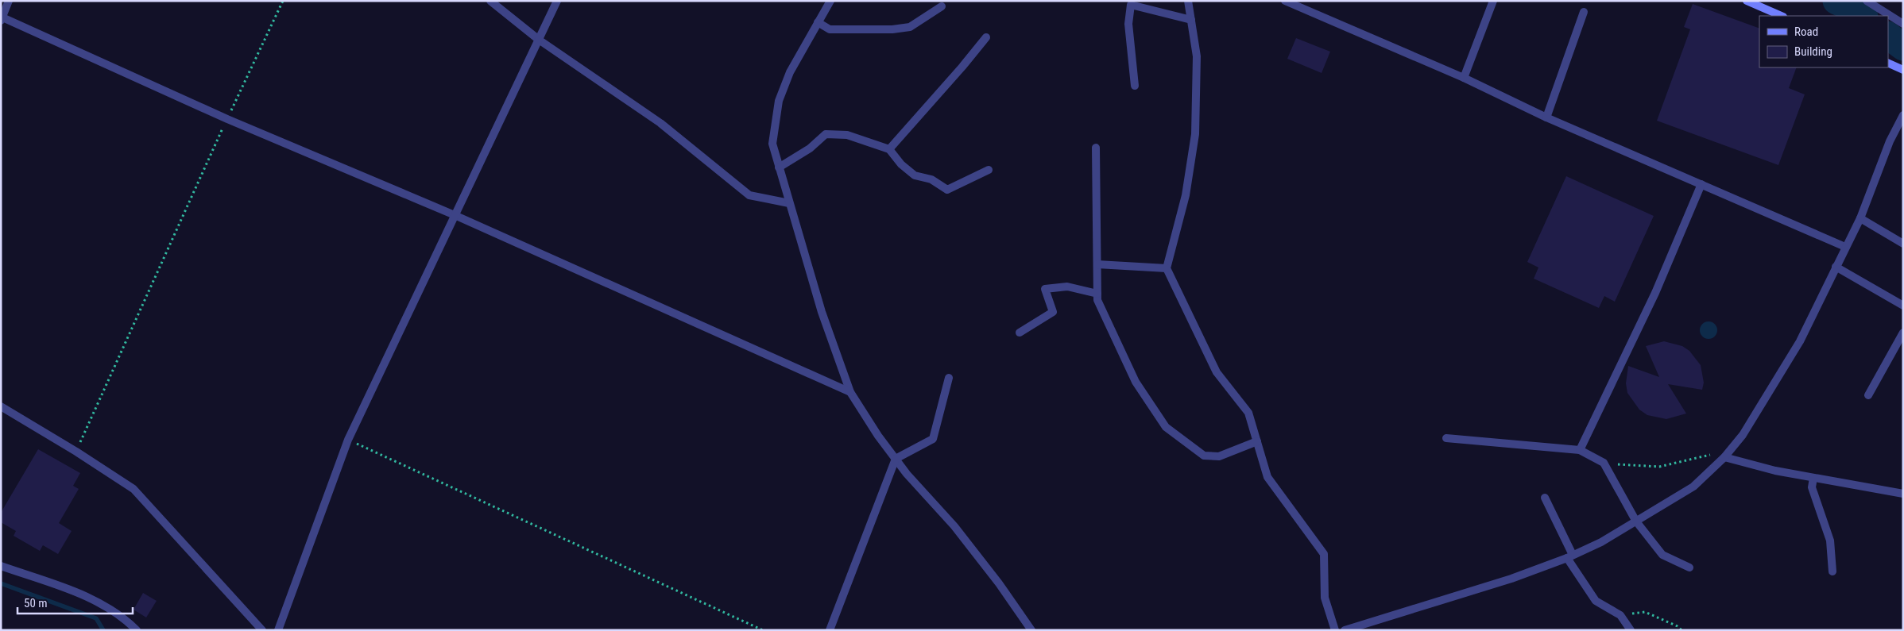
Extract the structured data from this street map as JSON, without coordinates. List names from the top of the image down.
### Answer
{
  "legend": ["Road", "Building"],
  "scale_bar": "50 m"
}
